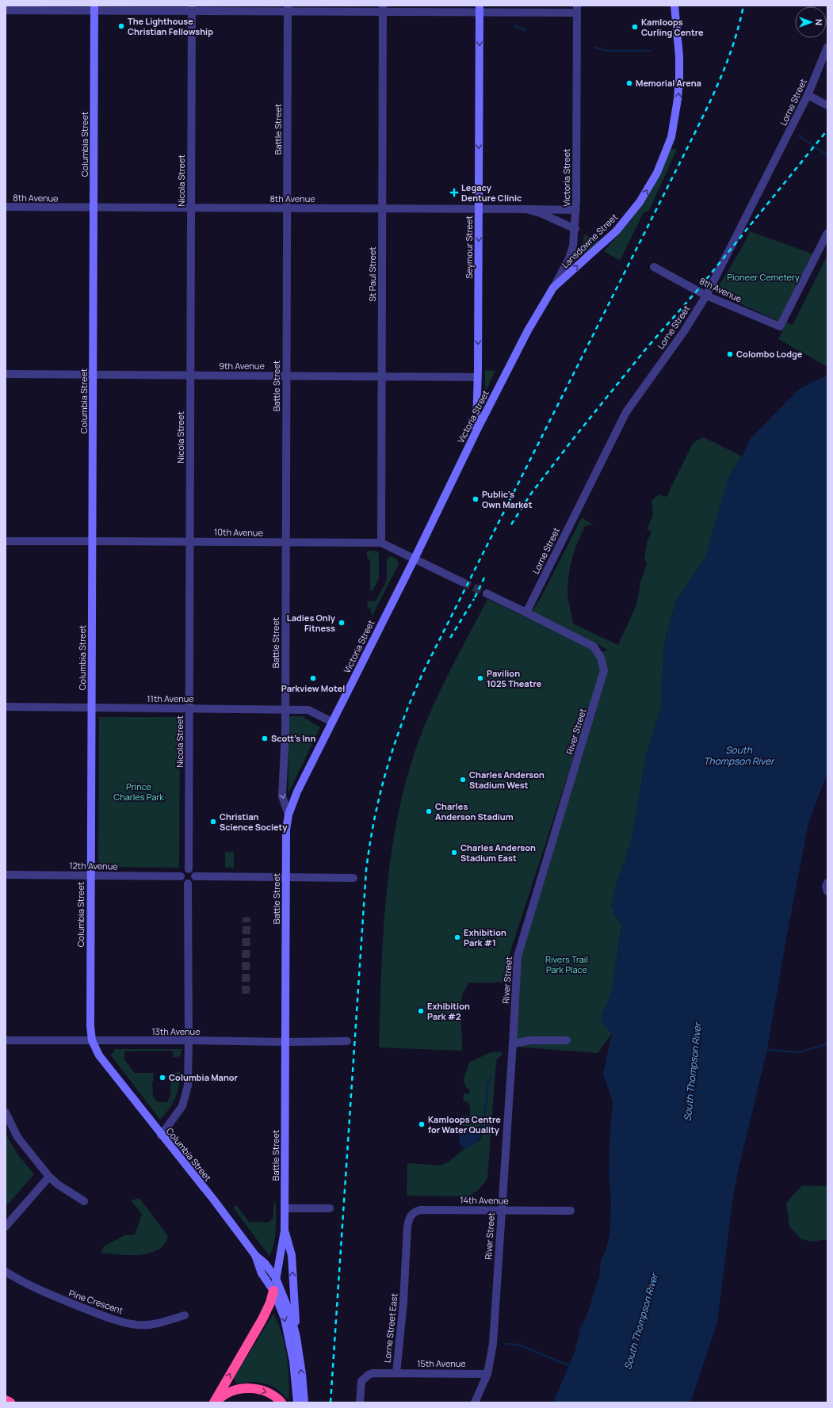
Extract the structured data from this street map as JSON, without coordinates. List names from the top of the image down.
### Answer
{
  "streets": {
    "main road": [
      "Battle Street",
      "Columbia Street",
      "Victoria Street",
      "Lansdowne Street",
      "Seymour Street"
    ],
    "street": [
      "Lorne Street",
      "Nicola Street",
      "8th Avenue",
      "St Paul Street",
      "9th Avenue",
      "10th Avenue",
      "11th Avenue",
      "River Street",
      "12th Avenue",
      "13th Avenue",
      "14th Avenue",
      "Pine Crescent",
      "Lorne Street East",
      "15th Avenue"
    ]
  },
  "crossings": [
    ["Lorne Street", "8th Avenue"],
    ["Lorne Street", "River Street"],
    ["Battle Street", "Columbia Street"],
    ["Battle Street", "Victoria Street"],
    ["Battle Street", "8th Avenue"],
    ["Battle Street", "9th Avenue"],
    ["Battle Street", "10th Avenue"],
    ["Battle Street", "11th Avenue"],
    ["Battle Street", "13th Avenue"],
    ["Columbia Street", "8th Avenue"],
    ["Columbia Street", "9th Avenue"],
    ["Columbia Street", "10th Avenue"],
    ["Columbia Street", "11th Avenue"],
    ["Columbia Street", "12th Avenue"],
    ["Columbia Street", "13th Avenue"],
    ["Victoria Street", "8th Avenue"],
    ["Victoria Street", "Lansdowne Street"],
    ["Victoria Street", "Seymour Street"],
    ["Victoria Street", "10th Avenue"],
    ["Victoria Street", "11th Avenue"],
    ["Nicola Street", "8th Avenue"],
    ["Nicola Street", "9th Avenue"],
    ["Nicola Street", "10th Avenue"],
    ["Nicola Street", "11th Avenue"],
    ["Nicola Street", "12th Avenue"],
    ["8th Avenue", "Seymour Street"],
    ["8th Avenue", "St Paul Street"],
    ["Seymour Street", "9th Avenue"],
    ["St Paul Street", "9th Avenue"],
    ["St Paul Street", "10th Avenue"],
    ["River Street", "14th Avenue"],
    ["River Street", "15th Avenue"],
    ["14th Avenue", "Lorne Street East"],
    ["Lorne Street East", "15th Avenue"]
  ],
  "one_way": ["Lansdowne Street", "Seymour Street"],
  "water": ["South Thompson River"],
  "parks": ["Pioneer Cemetery", "Prince Charles Park", "Rivers Trail Park Place"],
  "places": {
    "other": [
      "The Lighthouse Christian Fellowship",
      "Kamloops Curling Centre",
      "Memorial Arena",
      "Colombo Lodge",
      "Public's Own Market",
      "Ladies Only Fitness",
      "Parkview Motel",
      "Pavilion 1025 Theatre",
      "Scott's Inn",
      "Charles Anderson Stadium West",
      "Charles Anderson Stadium",
      "Christian Science Society",
      "Charles Anderson Stadium East",
      "Exhibition Park #1",
      "Exhibition Park #2",
      "Columbia Manor",
      "Kamloops Centre for Water Quality"
    ],
    "health": ["Legacy Denture Clinic"]
  },
  "north": "right"
}
